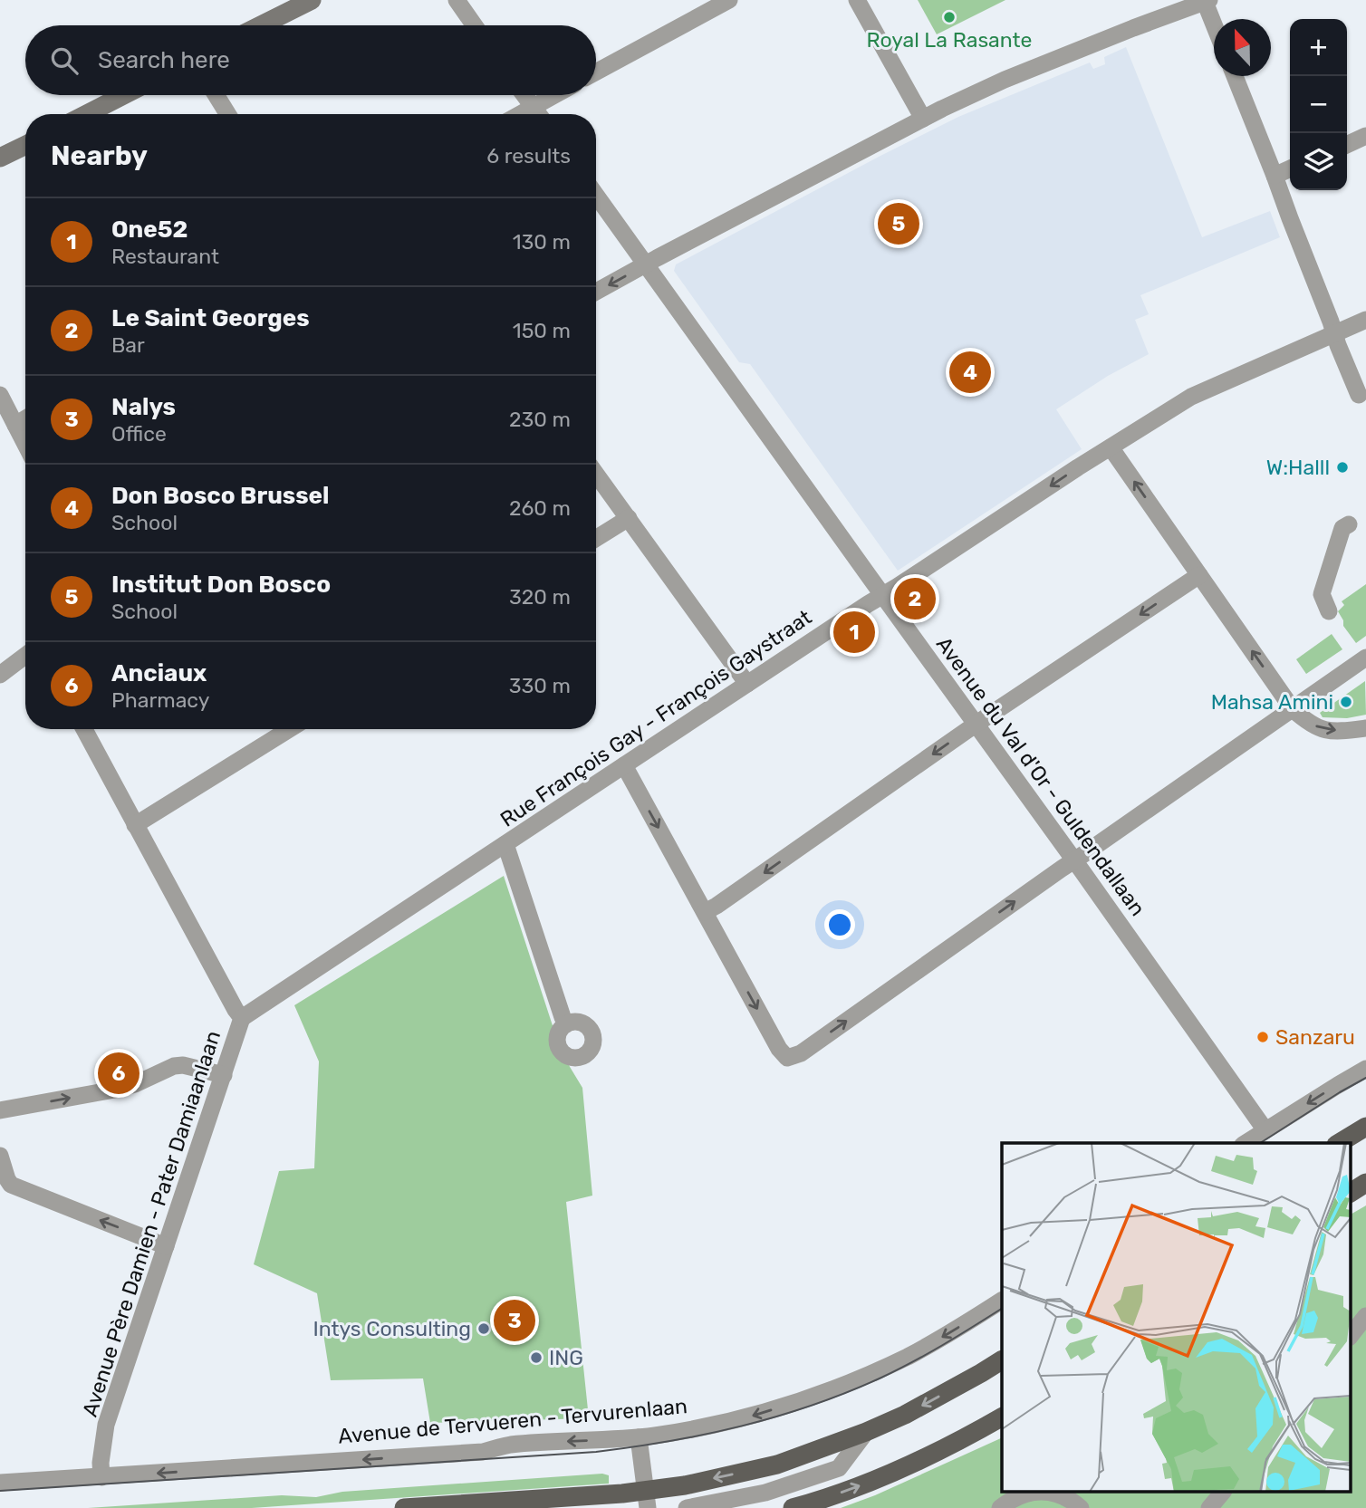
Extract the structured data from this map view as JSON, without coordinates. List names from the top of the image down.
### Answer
{
  "streets": {
    "street": [
      "Rue François Gay - François Gaystraat",
      "Avenue du Val d'Or - Guldendallaan",
      "Avenue Père Damien - Pater Damiaanlaan",
      "Avenue de Tervueren - Tervurenlaan"
    ]
  },
  "crossings": [
    ["Rue François Gay - François Gaystraat", "Avenue du Val d'Or - Guldendallaan"],
    ["Rue François Gay - François Gaystraat", "Avenue Père Damien - Pater Damiaanlaan"],
    ["Avenue Père Damien - Pater Damiaanlaan", "Avenue de Tervueren - Tervurenlaan"]
  ],
  "one_way": ["Avenue de Tervueren - Tervurenlaan"],
  "places": [
    "Royal La Rasante",
    "W:Halll",
    "Mahsa Amini",
    "Sanzaru",
    "Intys Consulting",
    "ING"
  ],
  "north": "top",
  "page": {
    "map_buttons": ["+", "−"],
    "search": "Search here",
    "heading": ["Nearby", "6 results"],
    "list": [
      {
        "mark": "1",
        "name": "One52",
        "note": "Restaurant",
        "value": "130 m"
      },
      {
        "mark": "2",
        "name": "Le Saint Georges",
        "note": "Bar",
        "value": "150 m"
      },
      {
        "mark": "3",
        "name": "Nalys",
        "note": "Office",
        "value": "230 m"
      },
      {
        "mark": "4",
        "name": "Don Bosco Brussel",
        "note": "School",
        "value": "260 m"
      },
      {
        "mark": "5",
        "name": "Institut Don Bosco",
        "note": "School",
        "value": "320 m"
      },
      {
        "mark": "6",
        "name": "Anciaux",
        "note": "Pharmacy",
        "value": "330 m"
      }
    ],
    "pins": [
      "5",
      "4",
      "2",
      "1",
      "6",
      "3"
    ]
  }
}
